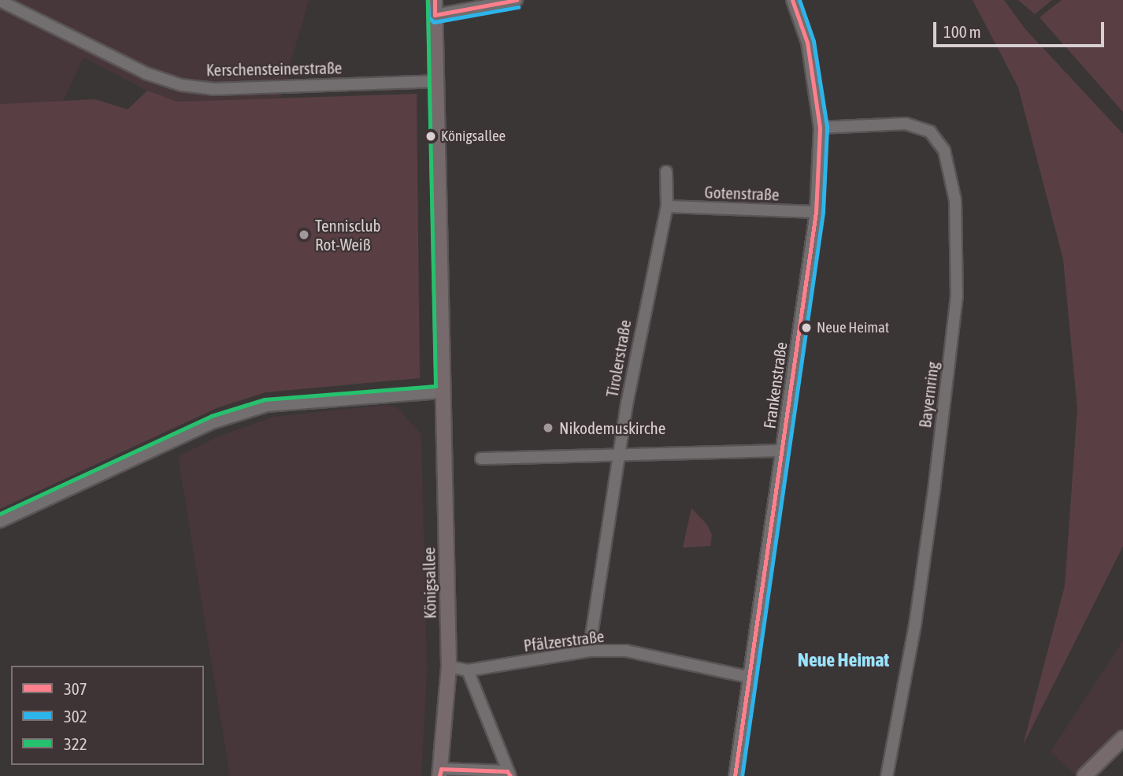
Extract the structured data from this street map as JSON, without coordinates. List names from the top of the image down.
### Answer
{
  "streets": {
    "main road": ["Königsallee"],
    "street": [
      "Kerschensteinerstraße",
      "Gotenstraße",
      "Tirolerstraße",
      "Frankenstraße",
      "Bayernring",
      "Pfälzerstraße"
    ]
  },
  "crossings": [
    ["Kerschensteinerstraße", "Königsallee"],
    ["Gotenstraße", "Tirolerstraße"],
    ["Gotenstraße", "Frankenstraße"],
    ["Tirolerstraße", "Pfälzerstraße"],
    ["Frankenstraße", "Bayernring"],
    ["Frankenstraße", "Pfälzerstraße"],
    ["Königsallee", "Pfälzerstraße"]
  ],
  "districts": ["Neue Heimat"],
  "places": [
    "Königsallee",
    "Tennisclub Rot-Weiß",
    "Neue Heimat",
    "Nikodemuskirche"
  ],
  "lines": ["transit line 307", "transit line 302", "transit line 322"],
  "legend": ["307", "302", "322"],
  "scale_bar": "100 m"
}
